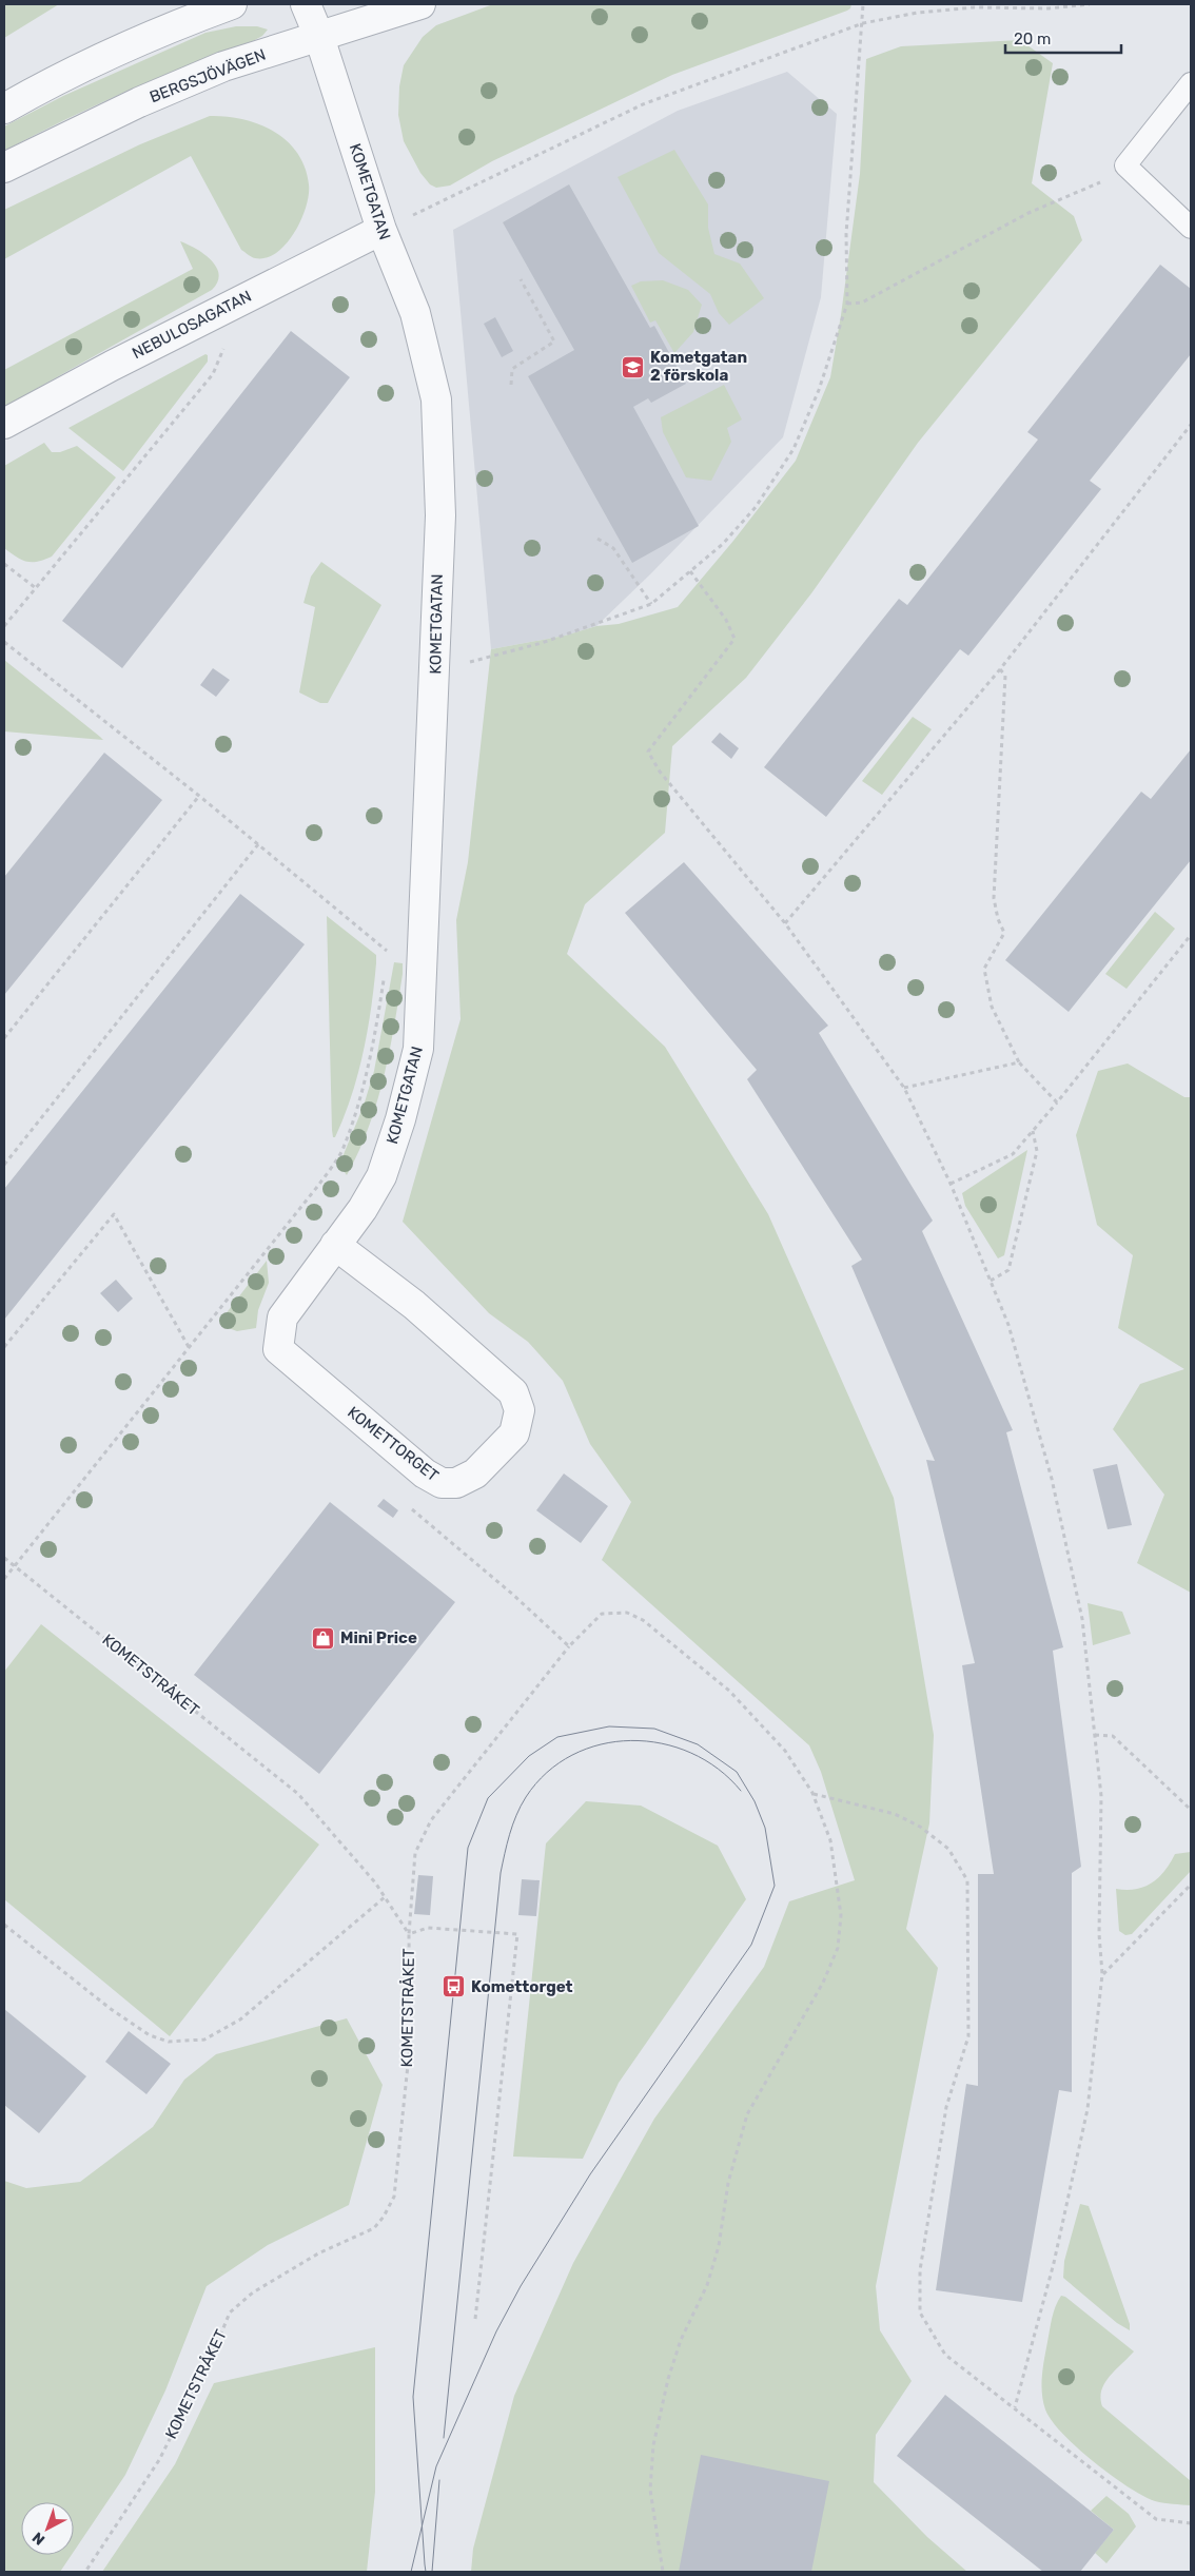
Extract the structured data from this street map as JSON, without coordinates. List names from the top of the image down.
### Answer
{
  "streets": {
    "street": [
      "BERGSJÖVÄGEN",
      "KOMETGATAN",
      "NEBULOSAGATAN",
      "KOMETTORGET"
    ],
    "path": ["KOMETSTRÅKET"]
  },
  "crossings": [
    ["BERGSJÖVÄGEN", "KOMETGATAN"],
    ["KOMETGATAN", "NEBULOSAGATAN"],
    ["KOMETGATAN", "KOMETTORGET"]
  ],
  "places": {
    "school or university": ["Kometgatan 2 förskola"],
    "shop": ["Mini Price"],
    "bus stop": ["Komettorget"]
  },
  "scale_bar": "20 m",
  "north": "bottom left"
}
